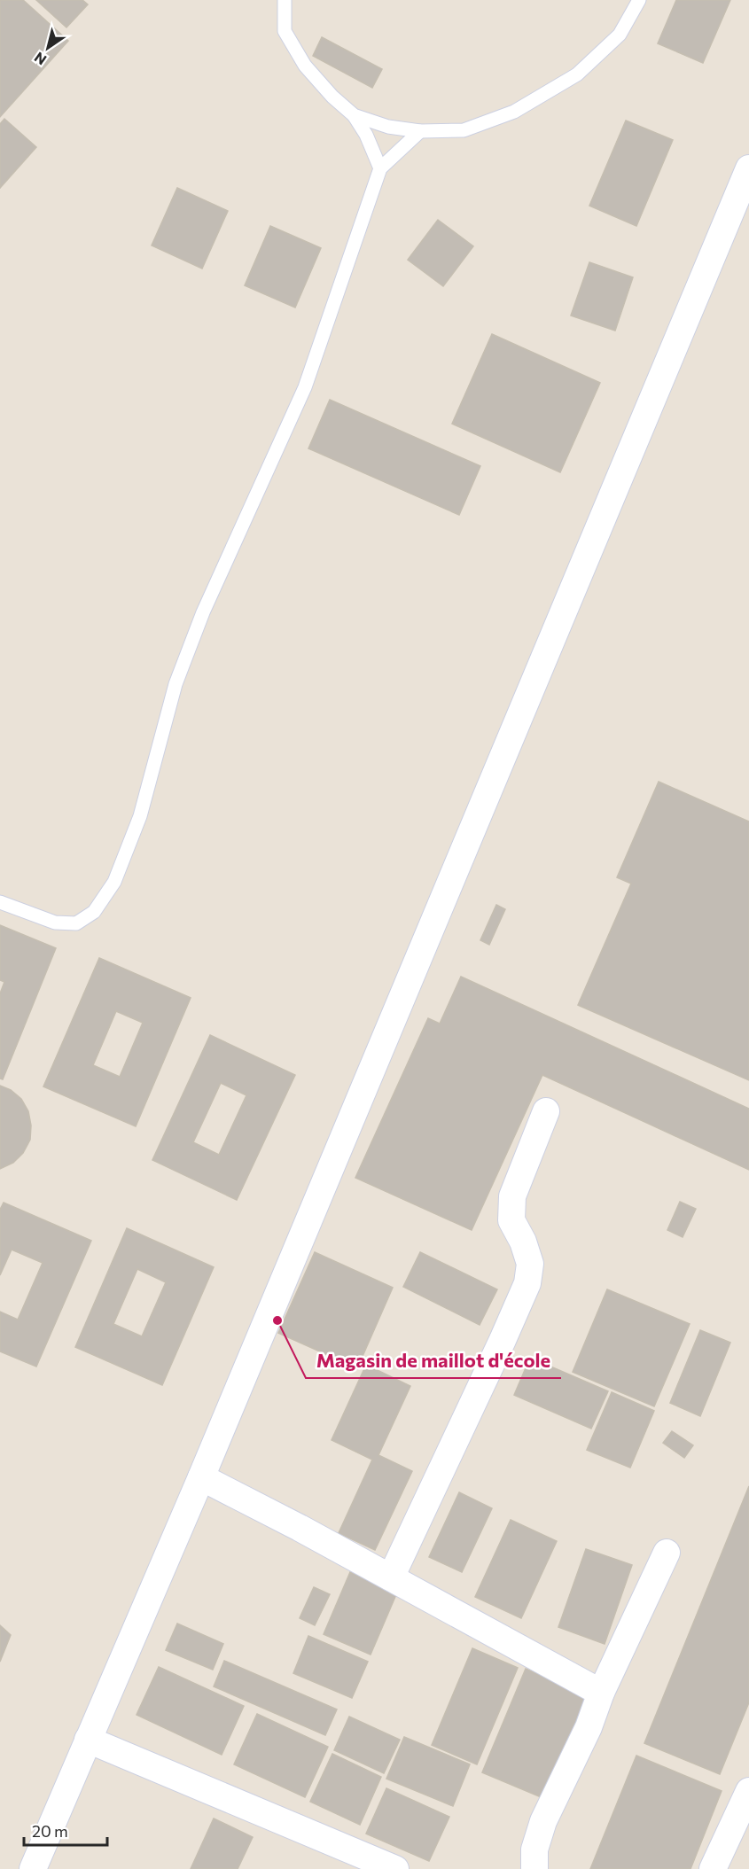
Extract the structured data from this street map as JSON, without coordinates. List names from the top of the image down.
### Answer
{
  "places": ["Magasin de maillot d'école"],
  "scale_bar": "20 m",
  "north": "bottom left"
}
